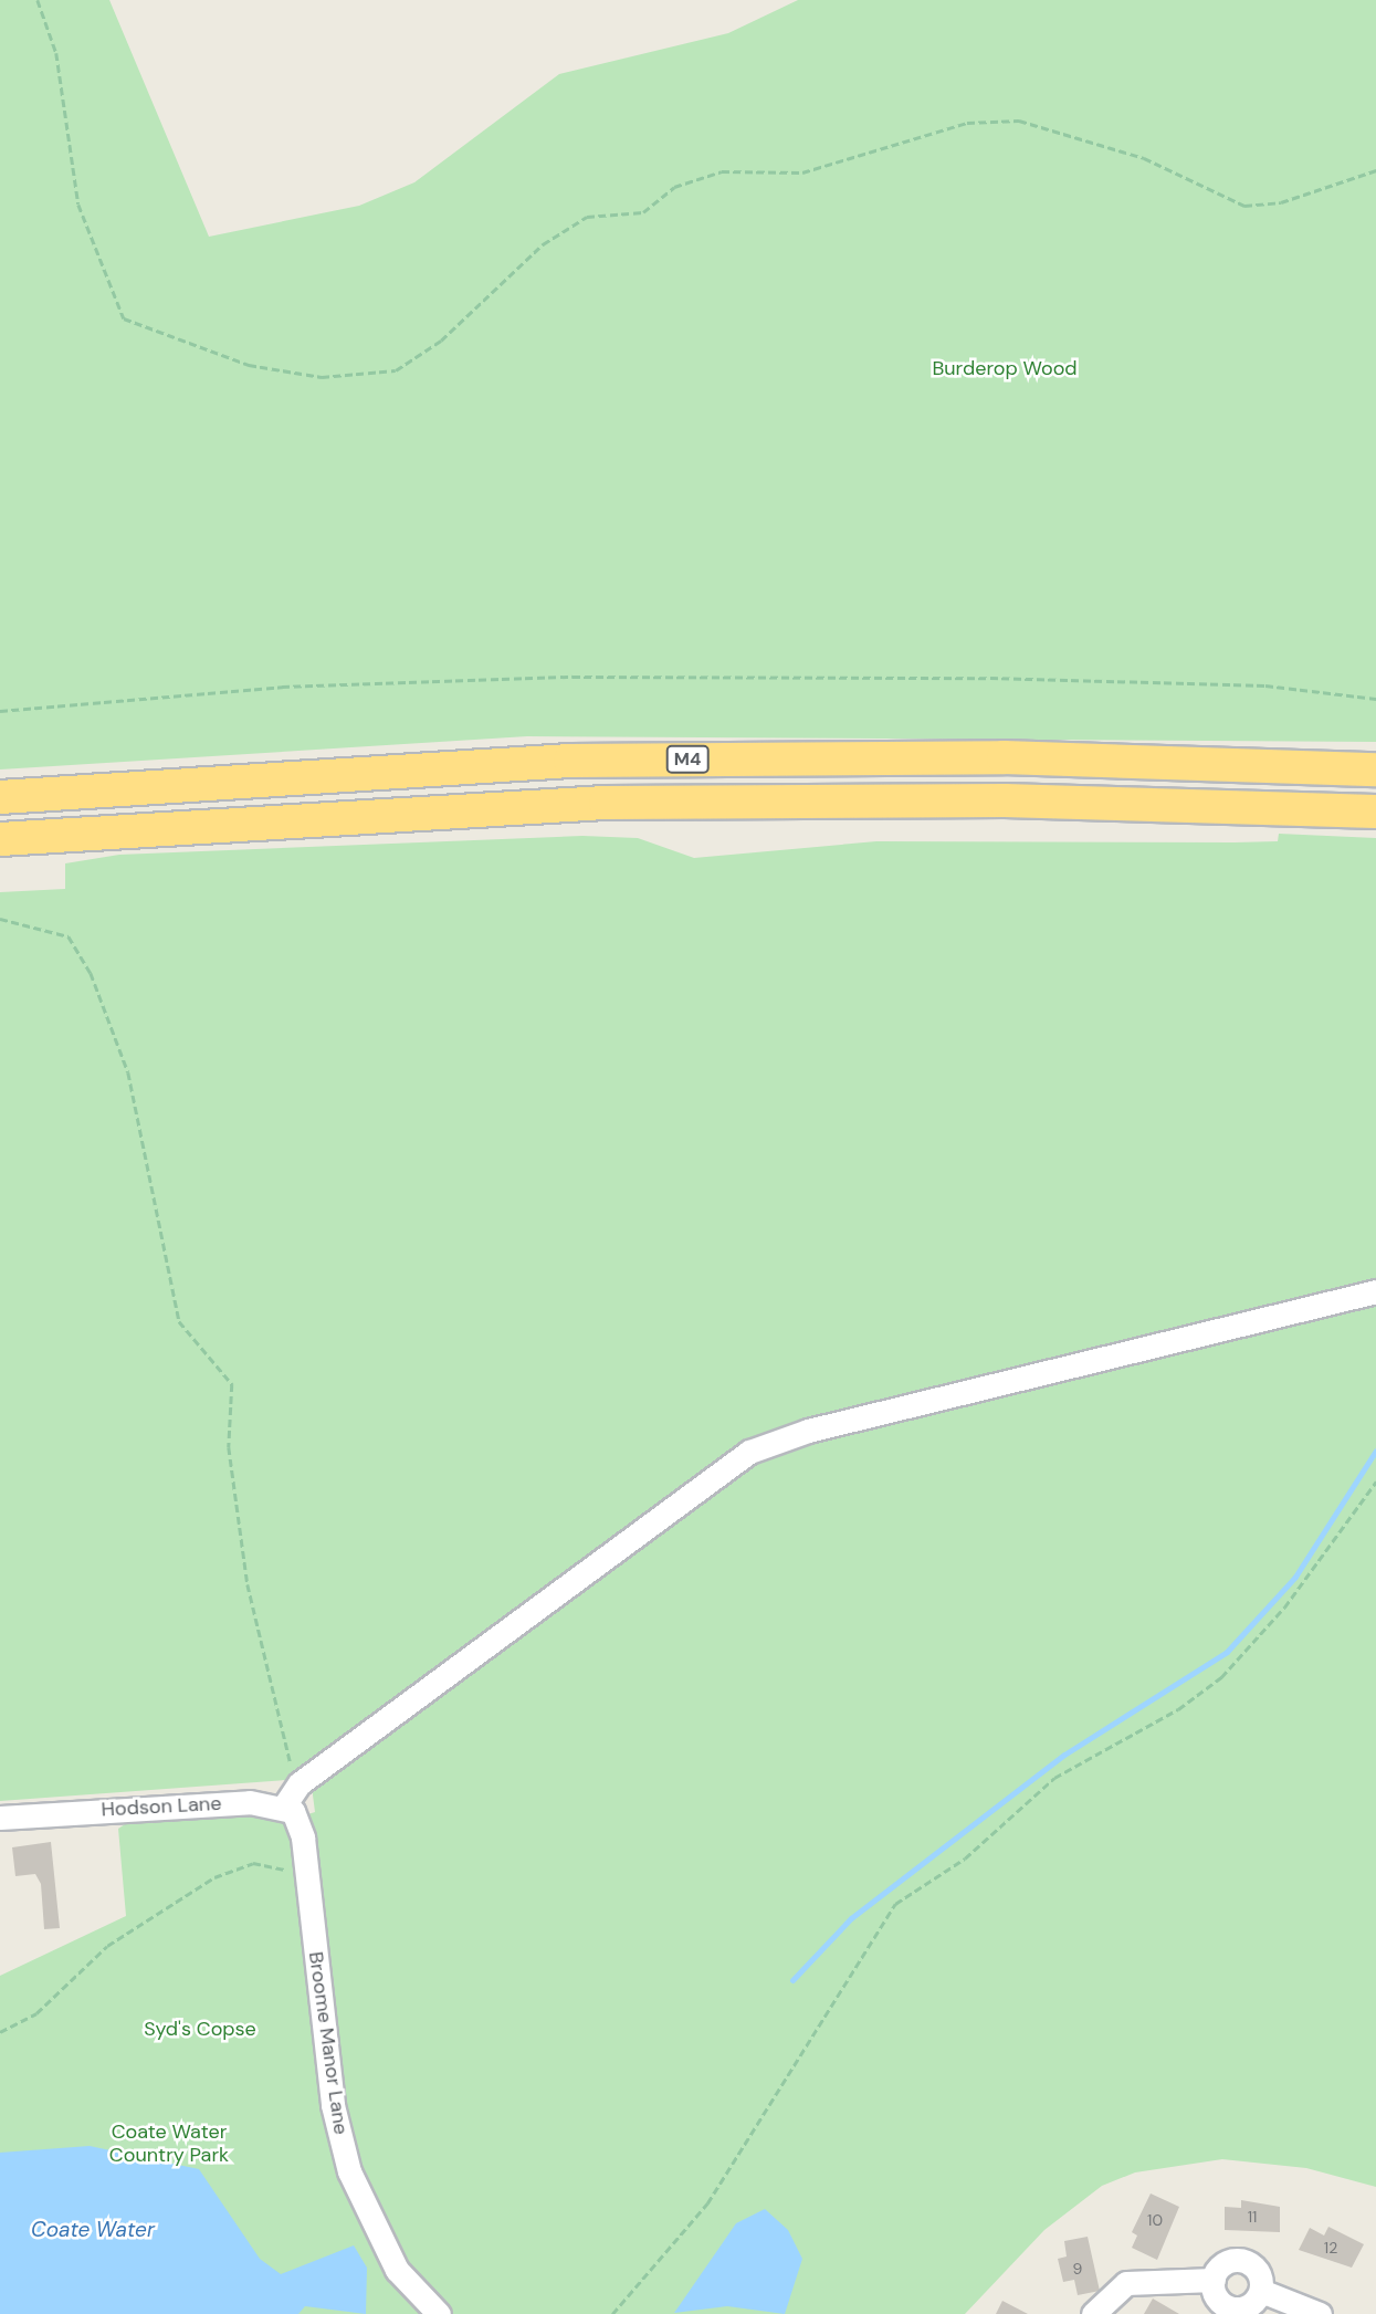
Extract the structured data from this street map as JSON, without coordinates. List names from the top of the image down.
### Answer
{
  "streets": {
    "highway": ["M4"],
    "street": ["Hodson Lane", "Broome Manor Lane"]
  },
  "crossings": [
    ["Hodson Lane", "Broome Manor Lane"]
  ],
  "water": ["Coate Water"],
  "parks": ["Burderop Wood", "Syd's Copse", "Coate Water Country Park"],
  "house_numbers": [
    "11",
    "10",
    "12",
    "9"
  ]
}
